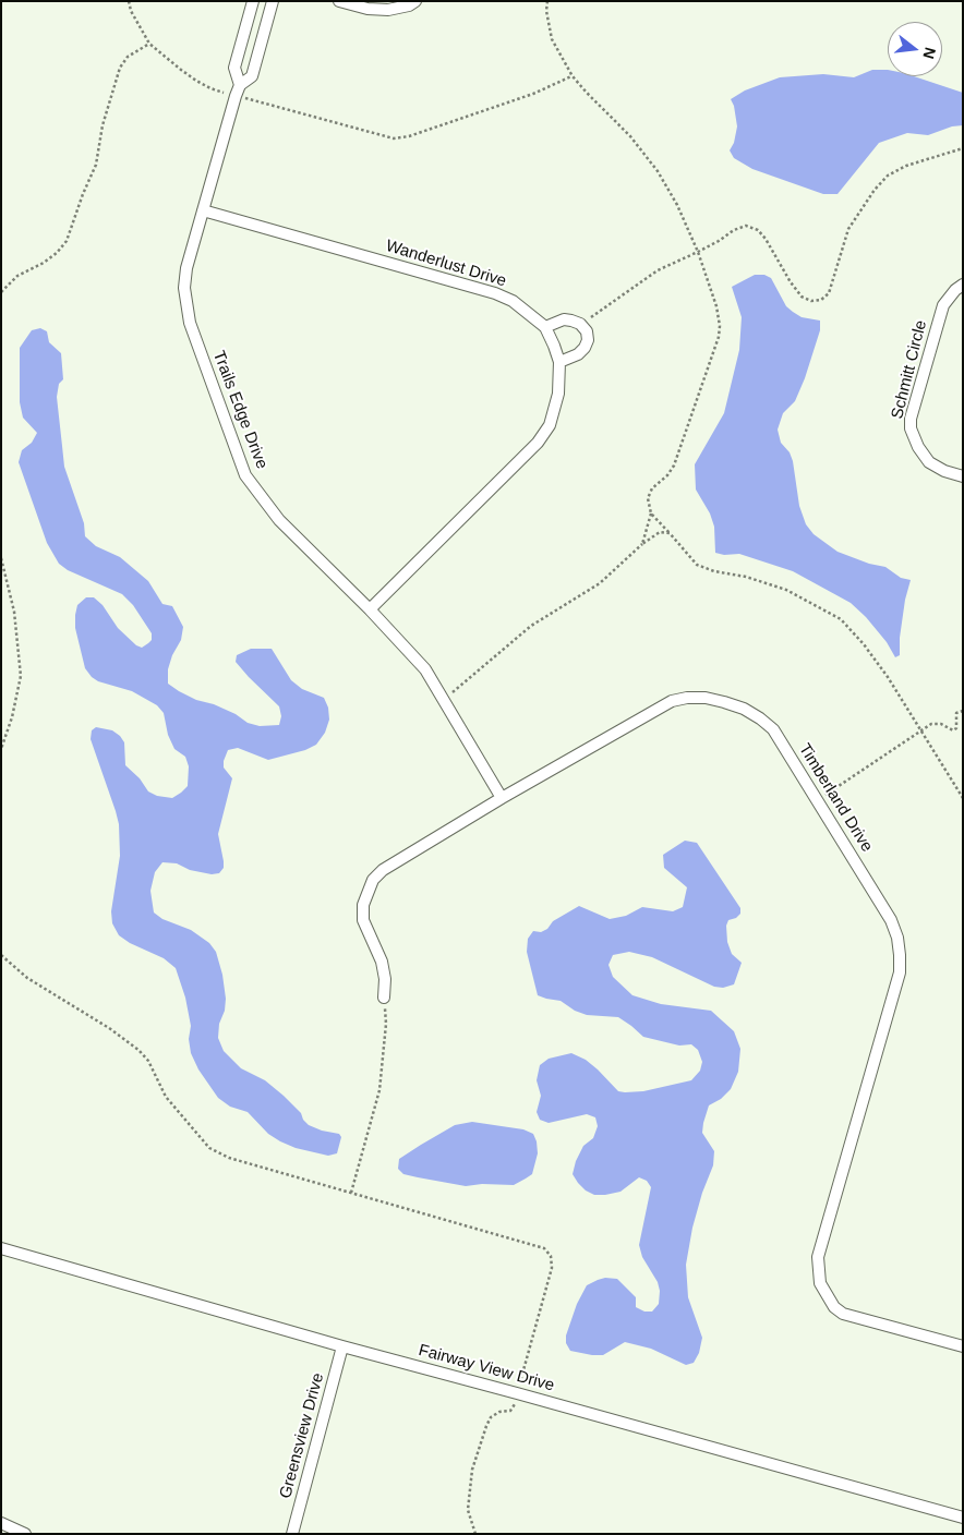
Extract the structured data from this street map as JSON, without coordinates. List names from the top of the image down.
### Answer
{
  "streets": {
    "street": [
      "Wanderlust Drive",
      "Schmitt Circle",
      "Trails Edge Drive",
      "Timberland Drive",
      "Fairway View Drive",
      "Greensview Drive"
    ]
  },
  "crossings": [
    ["Wanderlust Drive", "Trails Edge Drive"],
    ["Trails Edge Drive", "Timberland Drive"],
    ["Fairway View Drive", "Greensview Drive"]
  ],
  "north": "right"
}
